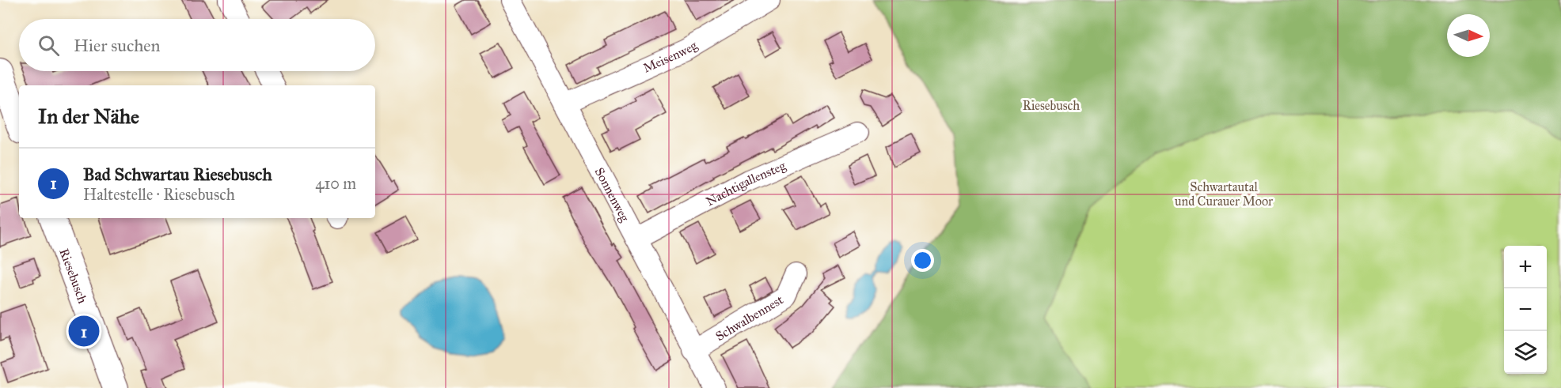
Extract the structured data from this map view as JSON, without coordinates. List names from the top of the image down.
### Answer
{
  "streets": {
    "main road": ["Riesebusch"],
    "street": [
      "Meisenweg",
      "Nachtigallensteg",
      "Sonnenweg",
      "Schwalbennest"
    ]
  },
  "crossings": [
    ["Meisenweg", "Sonnenweg"],
    ["Nachtigallensteg", "Sonnenweg"],
    ["Sonnenweg", "Schwalbennest"]
  ],
  "parks": ["Riesebusch", "Schwartautal und Curauer Moor"],
  "north": "right",
  "page": {
    "search": "Hier suchen",
    "heading": "In der Nähe",
    "list": [
      {
        "mark": "1",
        "name": "Bad Schwartau Riesebusch",
        "note": "Haltestelle · Riesebusch",
        "value": "410 m"
      }
    ],
    "map_buttons": ["+", "−"],
    "pins": "1"
  }
}
